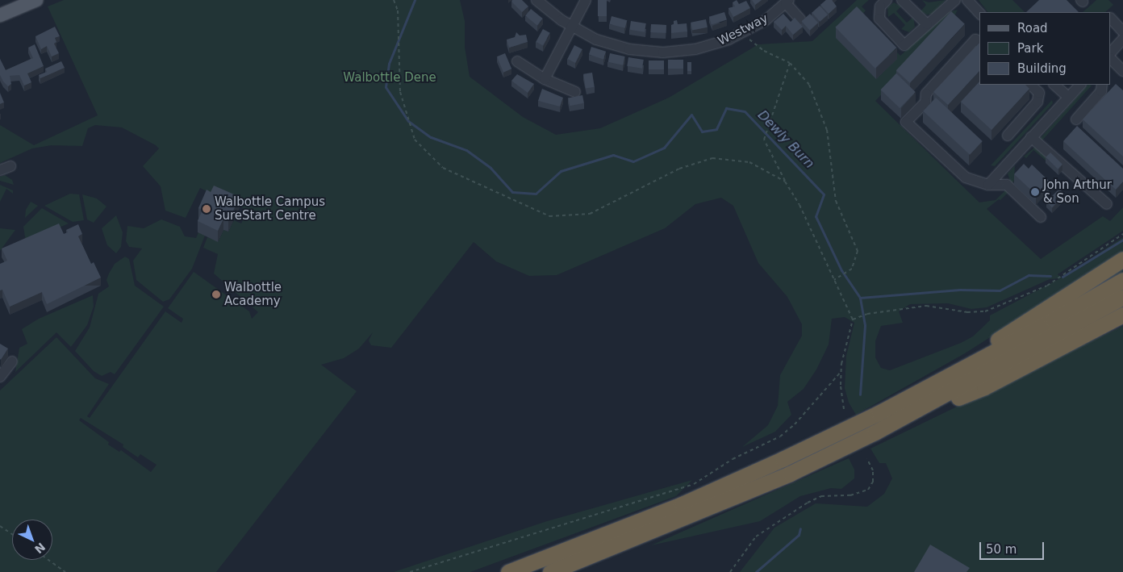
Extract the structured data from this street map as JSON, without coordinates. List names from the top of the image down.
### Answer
{
  "streets": {
    "street": ["Westway"]
  },
  "water": ["Dewly Burn"],
  "parks": ["Walbottle Dene"],
  "places": ["John Arthur & Son", "Walbottle Campus SureStart Centre", "Walbottle Academy"],
  "legend": ["Road", "Park", "Building"],
  "scale_bar": "50 m",
  "north": "bottom right"
}
